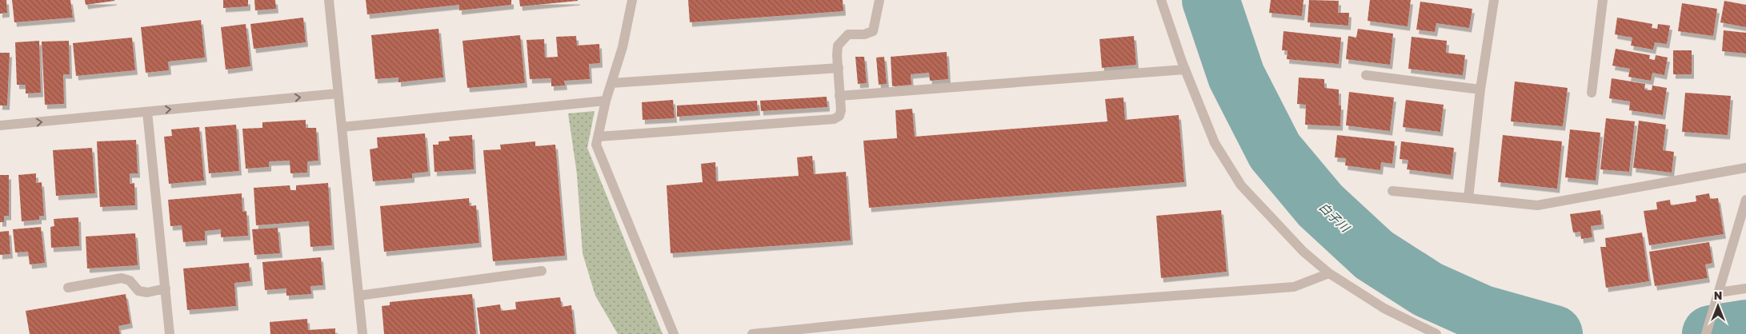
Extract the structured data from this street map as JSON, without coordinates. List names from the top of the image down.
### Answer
{
  "water": ["白子川"],
  "north": "top"
}
